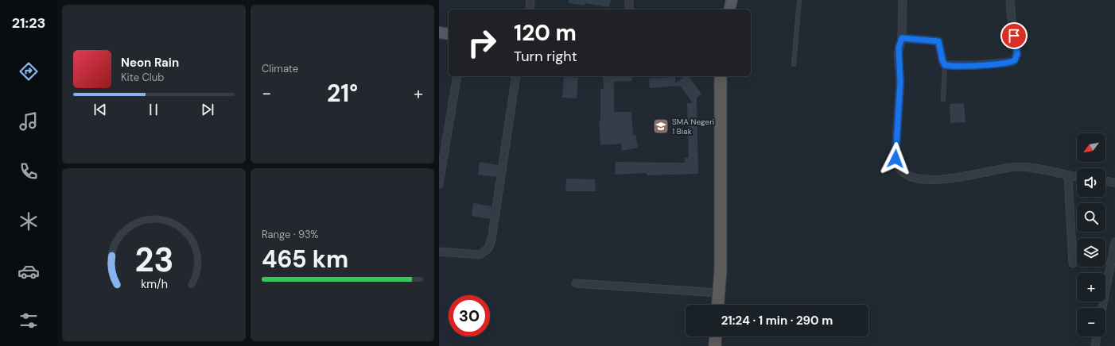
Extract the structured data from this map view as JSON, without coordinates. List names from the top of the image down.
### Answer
{
  "places": {
    "school or university": ["SMA Negeri 1 Biak"]
  },
  "north": "bottom left",
  "page": {
    "tabs": "21:23",
    "tile": [
      "Climate",
      ["Range · 93%", "465 km"]
    ],
    "turn": ["120 m", "Turn right"],
    "song": ["Neon Rain", "Kite Club"],
    "heat": ["−", "21°", "+"],
    "map_buttons": ["+", "−"],
    "limit": "30",
    "trip": "21:24 · 1 min · 290 m",
    "gauge": ["23", "km/h"]
  }
}
